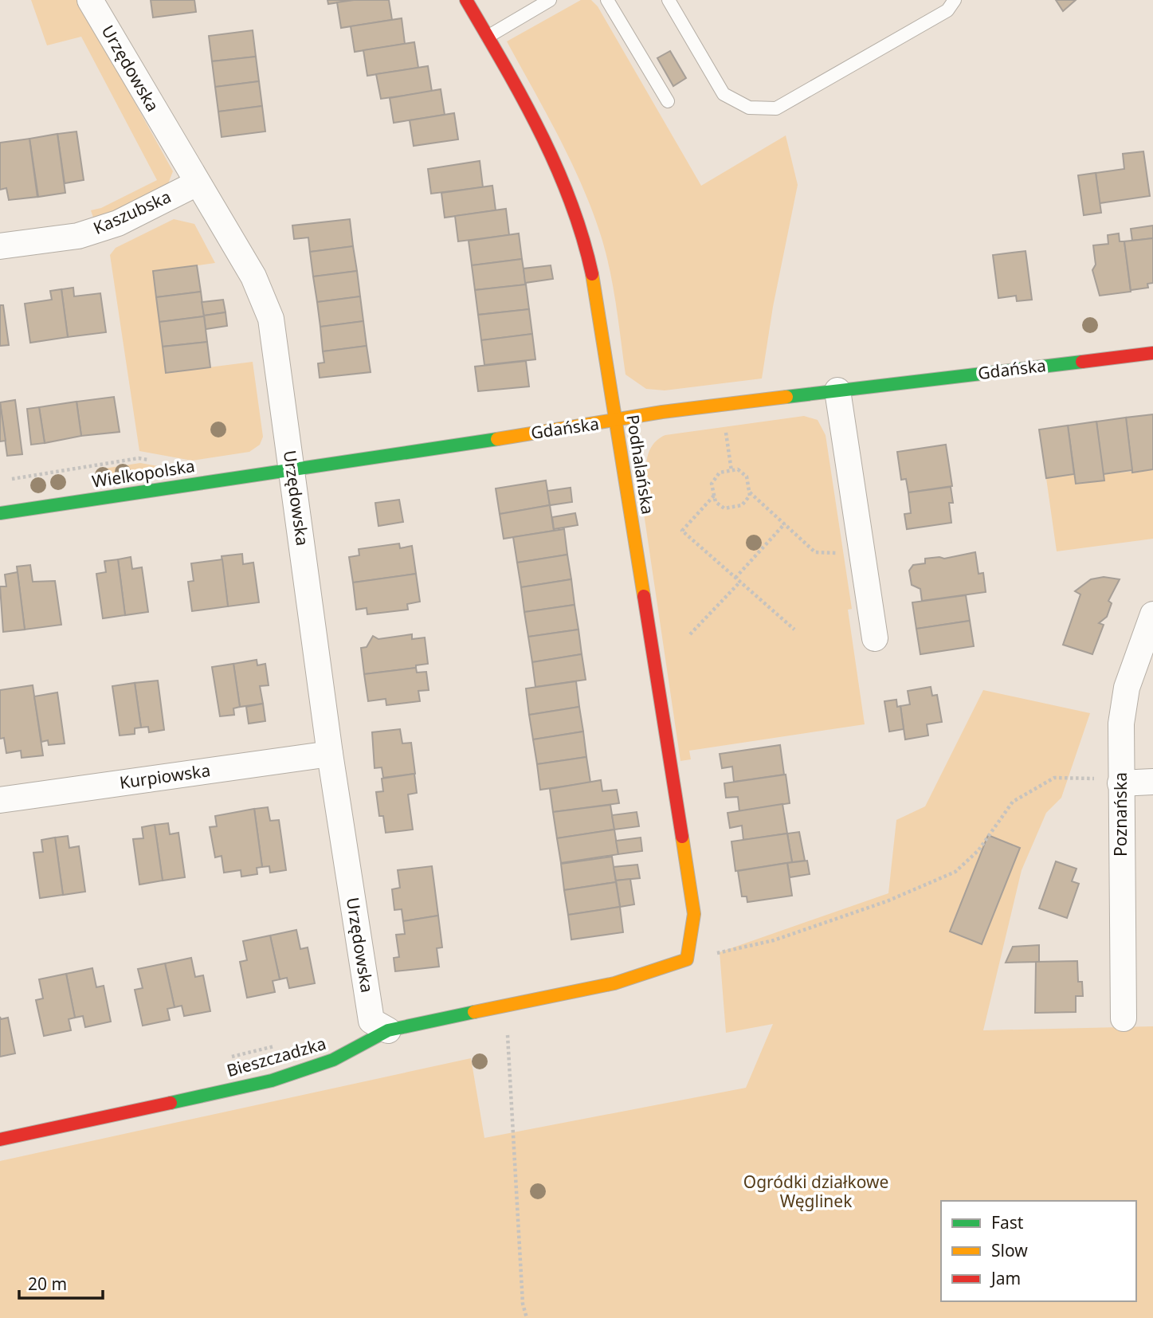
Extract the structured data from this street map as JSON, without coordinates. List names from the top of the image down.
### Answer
{
  "streets": {
    "street": [
      "Urzędowska",
      "Kaszubska",
      "Gdańska",
      "Podhalańska",
      "Wielkopolska",
      "Kurpiowska",
      "Poznańska",
      "Bieszczadzka"
    ]
  },
  "crossings": [
    ["Urzędowska", "Kaszubska"],
    ["Urzędowska", "Gdańska"],
    ["Urzędowska", "Wielkopolska"],
    ["Urzędowska", "Kurpiowska"],
    ["Urzędowska", "Bieszczadzka"],
    ["Gdańska", "Podhalańska"],
    ["Gdańska", "Wielkopolska"],
    ["Podhalańska", "Bieszczadzka"]
  ],
  "parks": ["Ogródki działkowe Węglinek"],
  "legend": ["Fast", "Slow", "Jam"],
  "scale_bar": "20 m"
}
